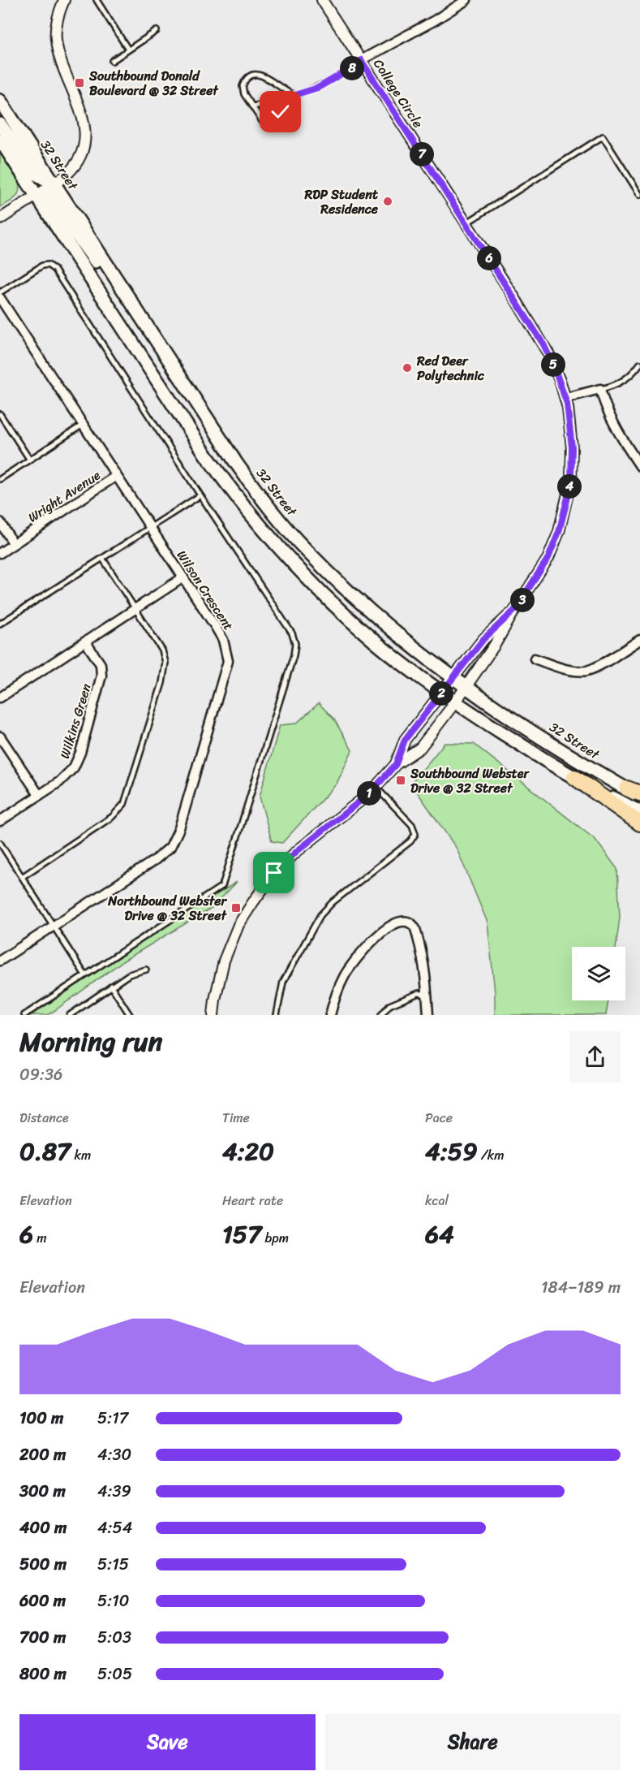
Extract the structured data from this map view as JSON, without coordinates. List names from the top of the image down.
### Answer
{
  "streets": {
    "main road": ["32 Street"],
    "street": [
      "College Circle",
      "Wright Avenue",
      "Wilson Crescent",
      "Wilkins Green"
    ]
  },
  "crossings": [
    ["College Circle", "32 Street"],
    ["Wright Avenue", "Wilson Crescent"]
  ],
  "places": {
    "transit": ["Southbound Donald Boulevard @ 32 Street", "Southbound Webster Drive @ 32 Street", "Northbound Webster Drive @ 32 Street"],
    "other": ["RDP Student Residence", "Red Deer Polytechnic"]
  },
  "page": {
    "pins": [
      "8",
      "7",
      "6",
      "5",
      "4",
      "3",
      "2",
      "1"
    ],
    "heading": ["Morning run", "09:36"],
    "stats": [
      ["Distance", "0.87 km"],
      ["Time", "4:20"],
      ["Pace", "4:59 /km"],
      ["Elevation", "6 m"],
      ["Heart rate", "157 bpm"],
      ["kcal", "64"]
    ],
    "chart": ["Elevation", "184–189 m"],
    "list": [
      {
        "name": "100 m",
        "note": "5:17"
      },
      {
        "name": "200 m",
        "note": "4:30"
      },
      {
        "name": "300 m",
        "note": "4:39"
      },
      {
        "name": "400 m",
        "note": "4:54"
      },
      {
        "name": "500 m",
        "note": "5:15"
      },
      {
        "name": "600 m",
        "note": "5:10"
      },
      {
        "name": "700 m",
        "note": "5:03"
      },
      {
        "name": "800 m",
        "note": "5:05"
      }
    ],
    "buttons": ["Save", "Share"]
  }
}
